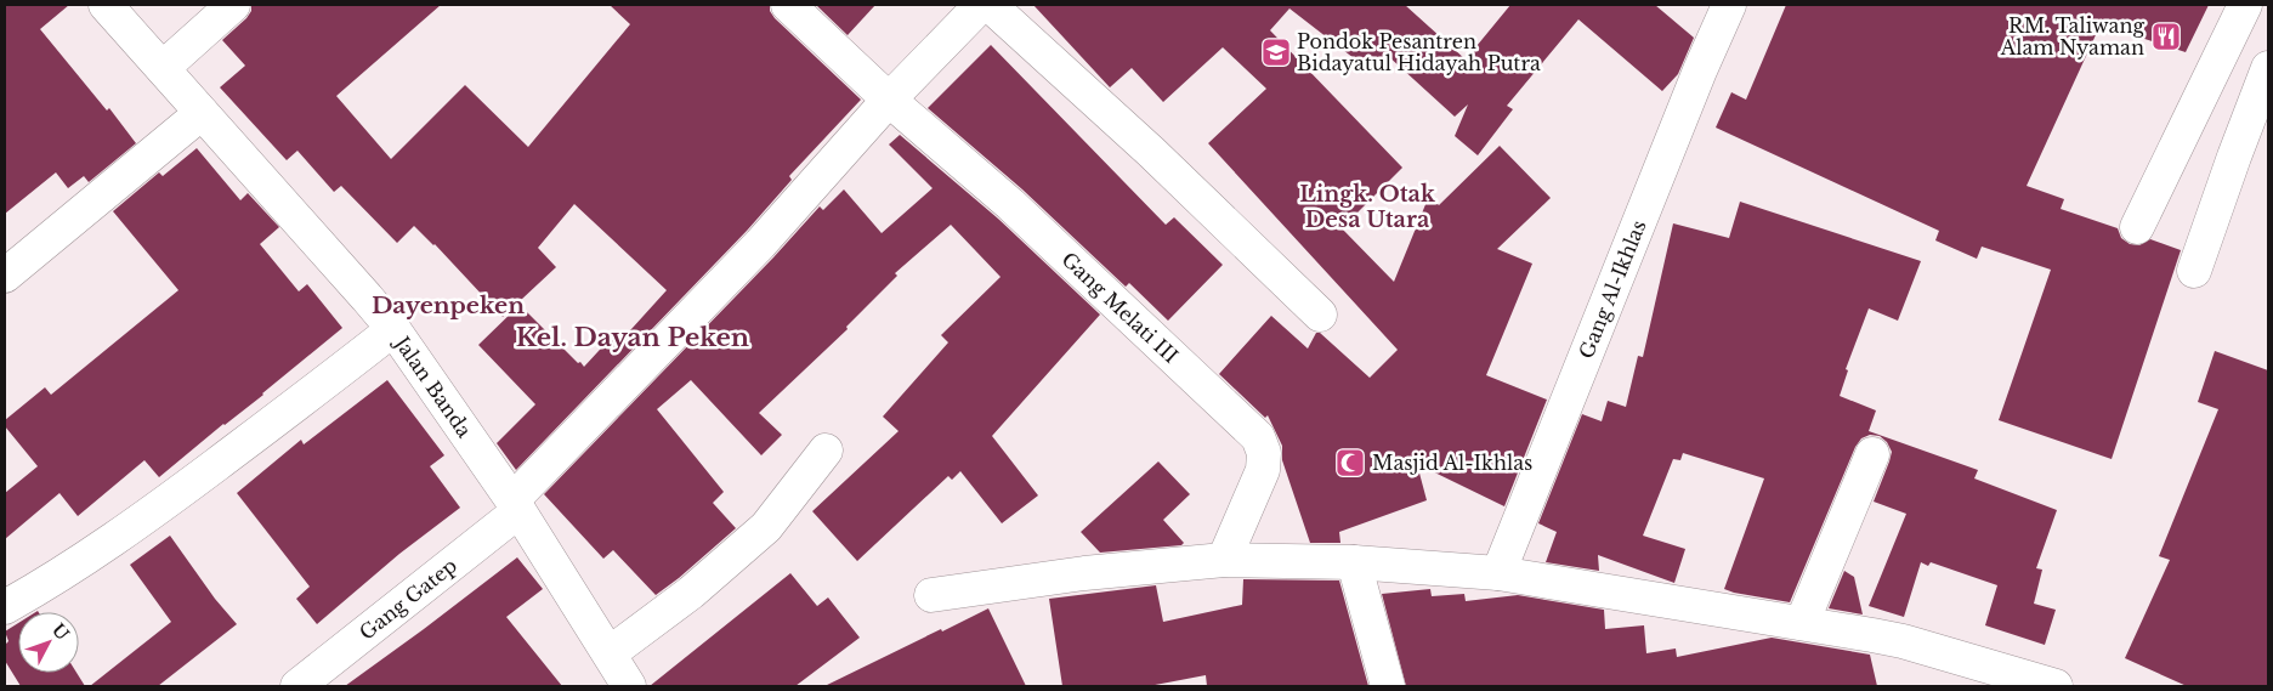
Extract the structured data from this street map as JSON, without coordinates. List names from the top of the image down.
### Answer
{
  "streets": {
    "street": [
      "Gang Al-Ikhlas",
      "Gang Melati III",
      "Jalan Banda",
      "Gang Gatep"
    ]
  },
  "crossings": [
    ["Gang Melati III", "Gang Gatep"],
    ["Jalan Banda", "Gang Gatep"]
  ],
  "districts": ["Lingk. Otak Desa Utara", "Dayenpeken", "Kel. Dayan Peken"],
  "places": {
    "restaurant": ["RM. Taliwang Alam Nyaman"],
    "school or university": ["Pondok Pesantren Bidayatul Hidayah Putra"],
    "mosque": ["Masjid Al-Ikhlas"]
  },
  "north": "top right"
}
